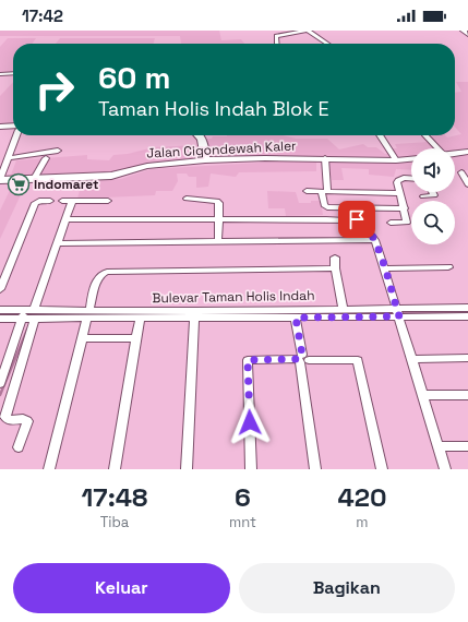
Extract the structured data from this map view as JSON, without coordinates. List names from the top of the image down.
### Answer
{
  "streets": {
    "main road": ["Jalan Cigondewah Kaler"],
    "street": ["Bulevar Taman Holis Indah"]
  },
  "places": {
    "supermarket": ["Indomaret"]
  },
  "page": {
    "status": "17:42",
    "turn": ["60 m", "Taman Holis Indah Blok E"],
    "eta": [
      "17:48",
      "Tiba",
      "6",
      "mnt",
      "420",
      "m"
    ],
    "buttons": ["Keluar", "Bagikan"]
  }
}
